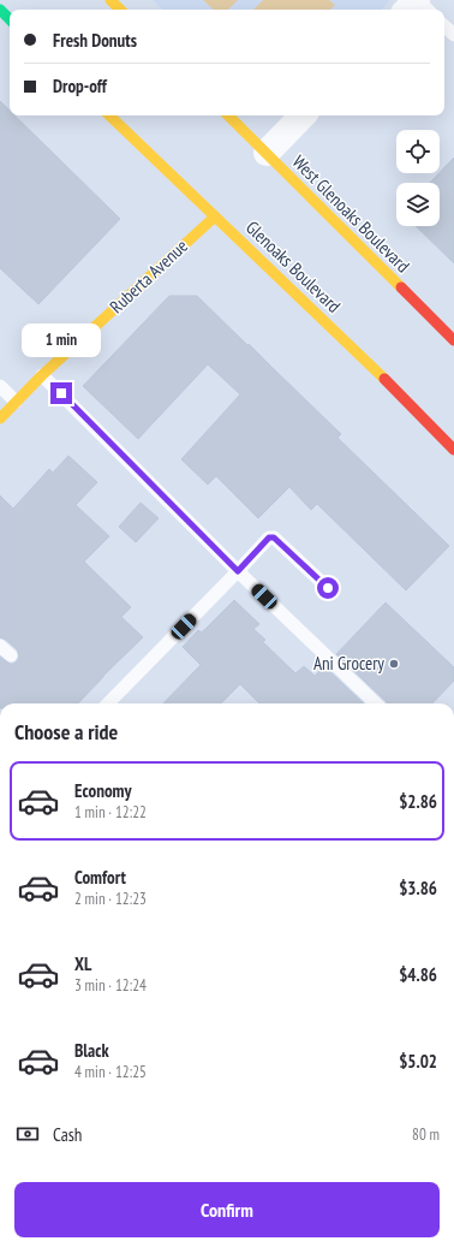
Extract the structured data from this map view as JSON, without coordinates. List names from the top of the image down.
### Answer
{
  "streets": {
    "main road": ["West Glenoaks Boulevard", "Glenoaks Boulevard", "Ruberta Avenue"]
  },
  "crossings": [
    ["Glenoaks Boulevard", "Ruberta Avenue"]
  ],
  "places": ["Ani Grocery"],
  "page": {
    "banner": ["Fresh Donuts", "Drop-off"],
    "bubble": "1 min",
    "heading": "Choose a ride",
    "list": [
      {
        "name": "Economy",
        "note": "1 min · 12:22",
        "value": "$2.86"
      },
      {
        "name": "Comfort",
        "note": "2 min · 12:23",
        "value": "$3.86"
      },
      {
        "name": "XL",
        "note": "3 min · 12:24",
        "value": "$4.86"
      },
      {
        "name": "Black",
        "note": "4 min · 12:25",
        "value": "$5.02"
      }
    ],
    "pay": ["Cash", "80 m"],
    "buttons": "Confirm"
  }
}
